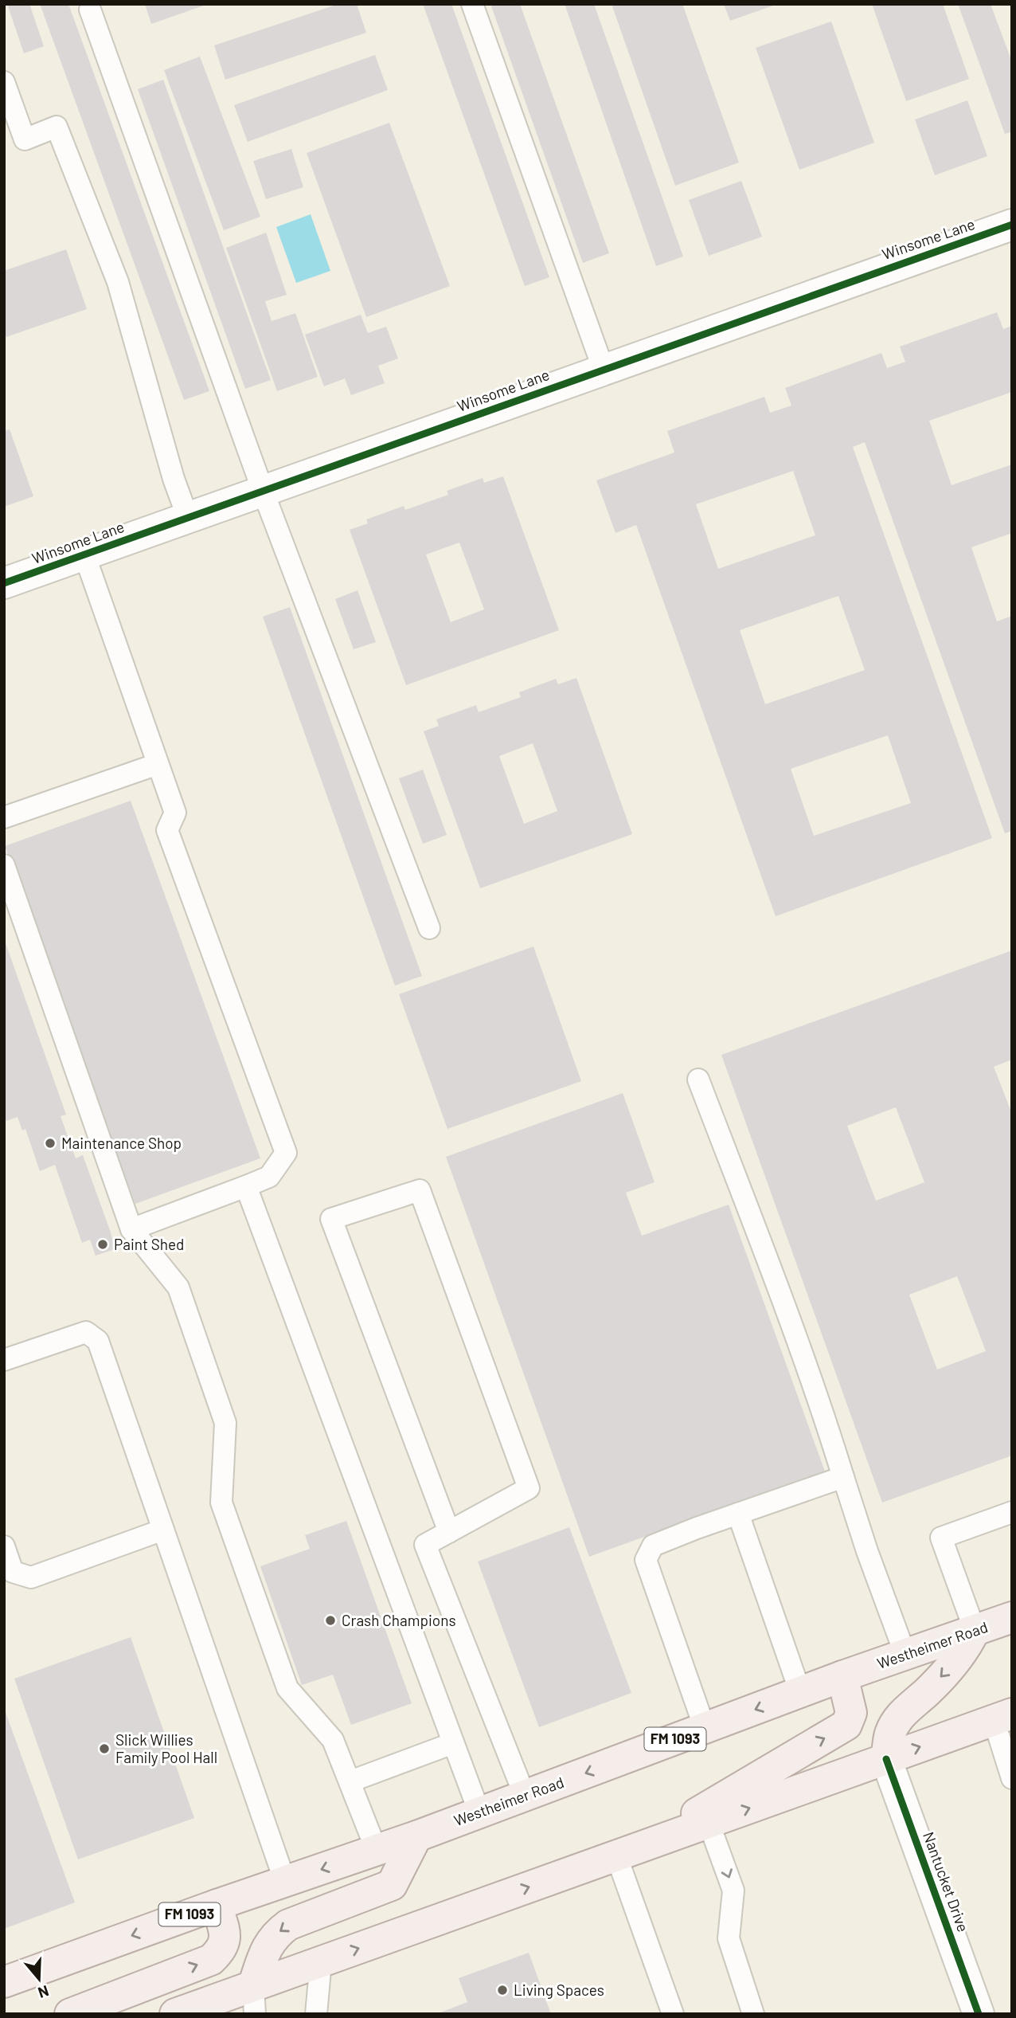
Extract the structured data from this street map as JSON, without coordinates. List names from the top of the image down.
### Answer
{
  "streets": {
    "main road": ["Westheimer Road", "FM 1093"],
    "street": ["Winsome Lane", "Nantucket Drive"]
  },
  "places": [
    "Maintenance Shop",
    "Paint Shed",
    "Crash Champions",
    "Slick Willies Family Pool Hall",
    "Living Spaces"
  ],
  "north": "bottom"
}
